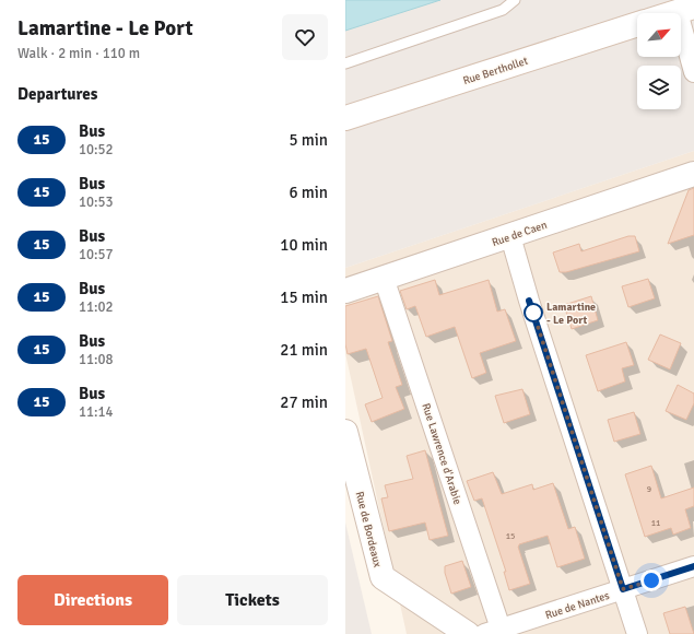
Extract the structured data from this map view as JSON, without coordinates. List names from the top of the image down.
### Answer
{
  "streets": {
    "street": [
      "Rue Berthollet",
      "Rue de Caen",
      "Rue Lawrence d'Arabie",
      "Rue de Bordeaux",
      "Rue de Nantes"
    ]
  },
  "crossings": [
    ["Rue de Caen", "Rue Lawrence d'Arabie"],
    ["Rue Lawrence d'Arabie", "Rue de Nantes"]
  ],
  "places": ["Lamartine - Le Port"],
  "lines": ["bus line 15"],
  "house_numbers": ["9", "11", "15"],
  "north": "top right",
  "page": {
    "heading": [
      ["Lamartine - Le Port", "Walk · 2 min · 110 m"],
      "Departures"
    ],
    "list": [
      {
        "mark": "15",
        "name": "Bus",
        "note": "10:52",
        "value": "5 min"
      },
      {
        "mark": "15",
        "name": "Bus",
        "note": "10:53",
        "value": "6 min"
      },
      {
        "mark": "15",
        "name": "Bus",
        "note": "10:57",
        "value": "10 min"
      },
      {
        "mark": "15",
        "name": "Bus",
        "note": "11:02",
        "value": "15 min"
      },
      {
        "mark": "15",
        "name": "Bus",
        "note": "11:08",
        "value": "21 min"
      },
      {
        "mark": "15",
        "name": "Bus",
        "note": "11:14",
        "value": "27 min"
      }
    ],
    "buttons": ["Directions", "Tickets"]
  }
}
